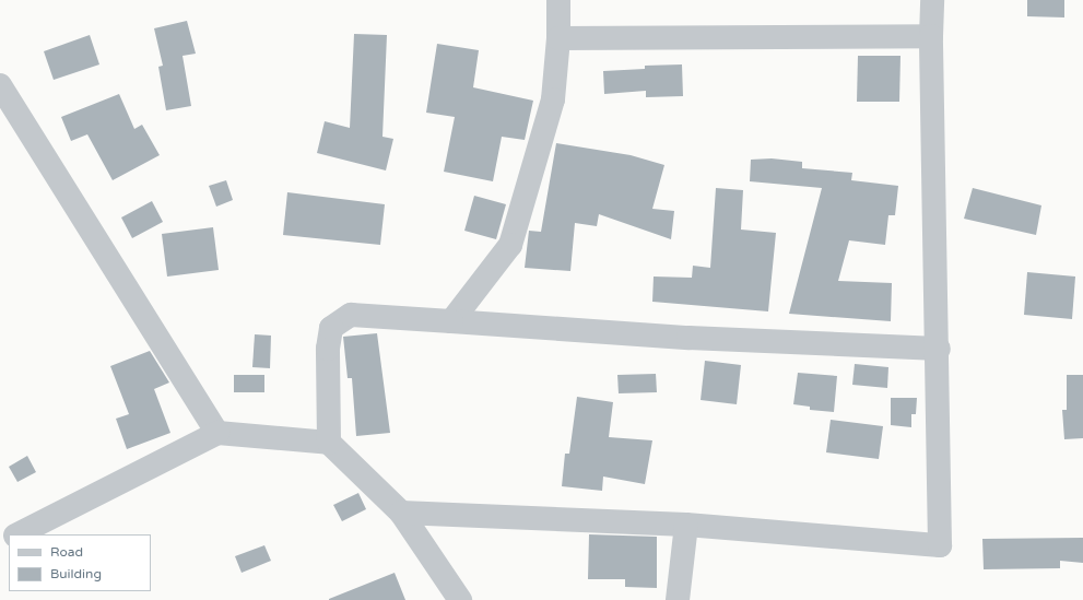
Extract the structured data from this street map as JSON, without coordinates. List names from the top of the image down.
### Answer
{
  "legend": ["Road", "Building"]
}
